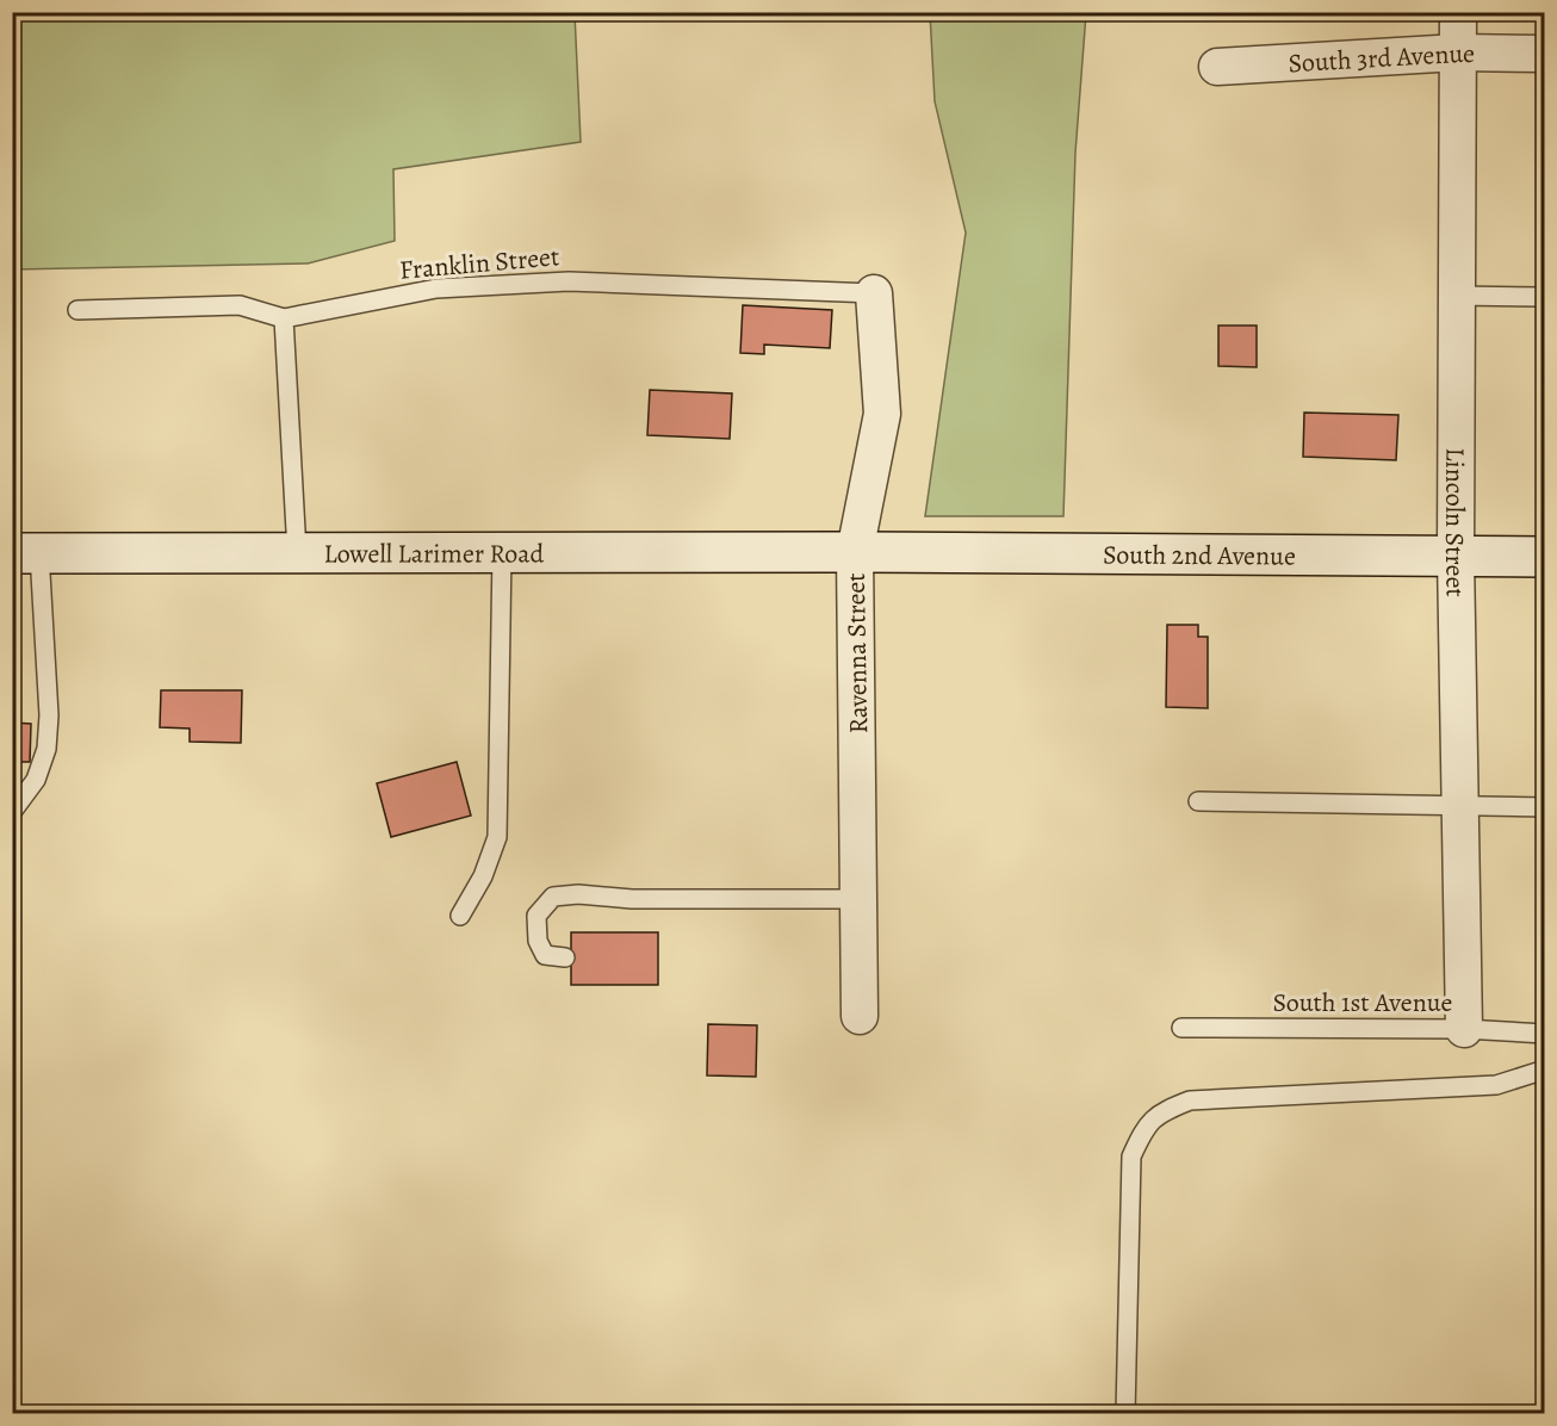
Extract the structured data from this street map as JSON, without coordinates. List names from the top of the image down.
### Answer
{
  "streets": {
    "main road": ["Lowell Larimer Road", "South 2nd Avenue"],
    "street": ["South 3rd Avenue", "Lincoln Street", "Ravenna Street"],
    "lane": ["Franklin Street", "South 1st Avenue"]
  },
  "crossings": [
    ["South 3rd Avenue", "Lincoln Street"],
    ["Franklin Street", "Ravenna Street"],
    ["Lincoln Street", "South 2nd Avenue"],
    ["Lincoln Street", "South 1st Avenue"],
    ["Lowell Larimer Road", "South 2nd Avenue"],
    ["Lowell Larimer Road", "Ravenna Street"],
    ["South 2nd Avenue", "Ravenna Street"]
  ]
}
